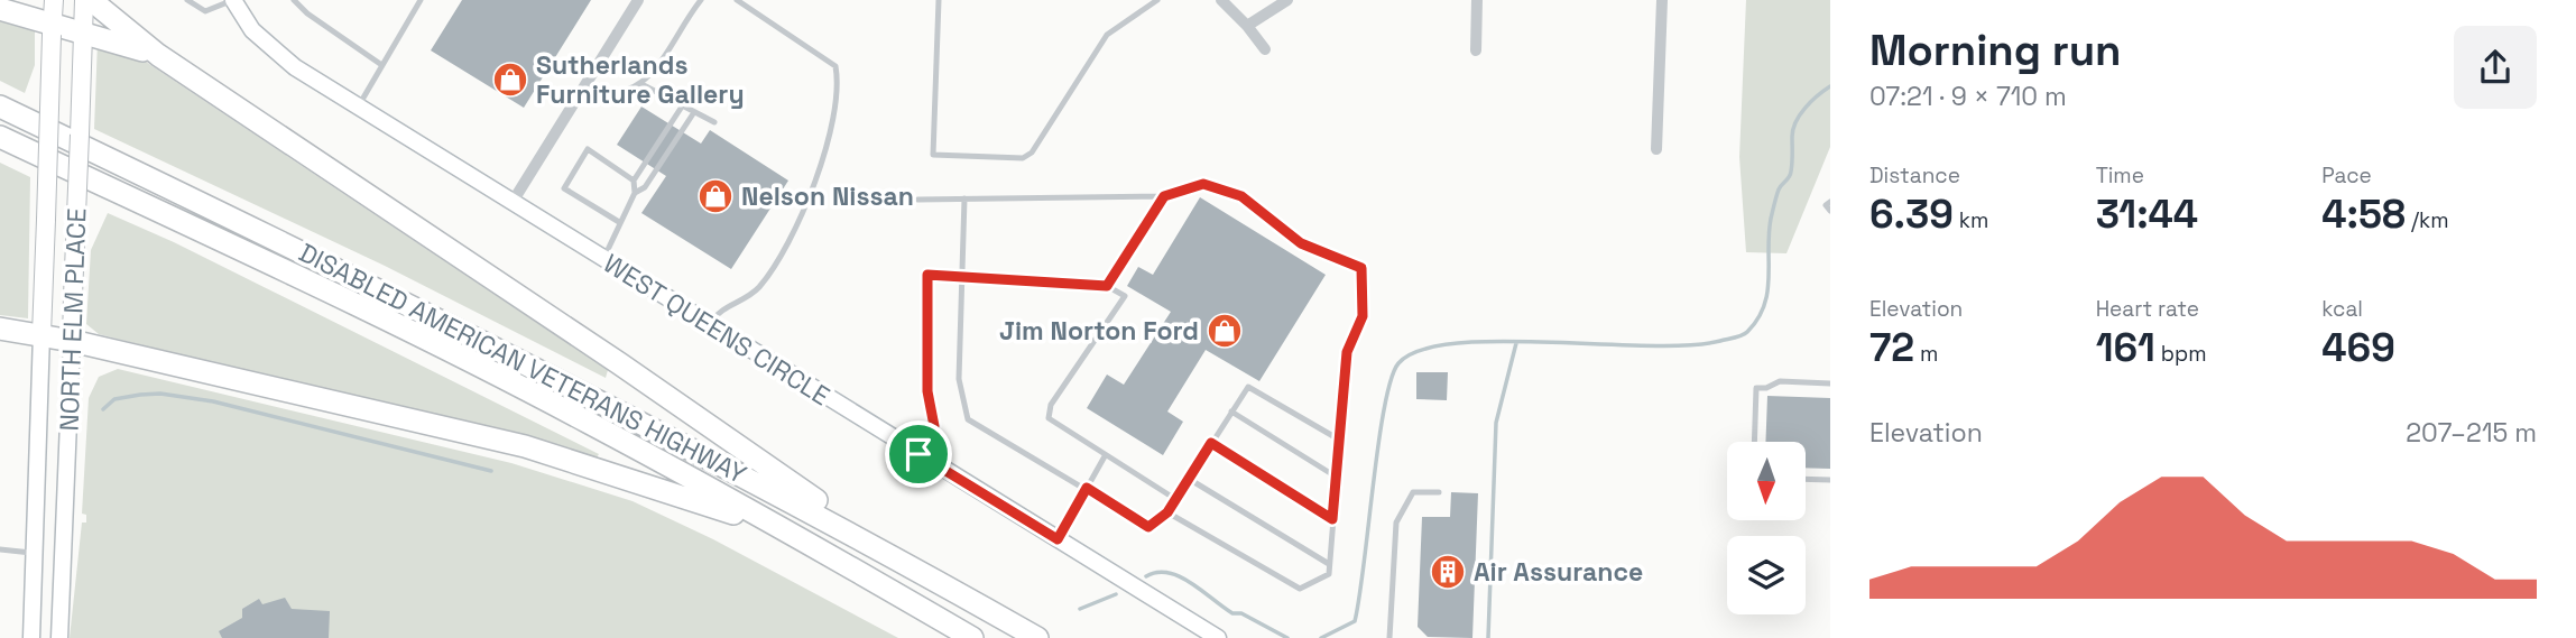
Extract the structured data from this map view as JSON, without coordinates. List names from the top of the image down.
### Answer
{
  "streets": {
    "highway": ["DISABLED AMERICAN VETERANS HIGHWAY"],
    "main road": ["NORTH ELM PLACE"],
    "street": ["WEST QUEENS CIRCLE"]
  },
  "places": {
    "shop": ["Sutherlands Furniture Gallery", "Nelson Nissan", "Jim Norton Ford"],
    "building": ["Air Assurance"]
  },
  "north": "bottom",
  "page": {
    "heading": ["Morning run", "07:21 · 9 × 710 m"],
    "stats": [
      ["Distance", "6.39 km"],
      ["Time", "31:44"],
      ["Pace", "4:58 /km"],
      ["Elevation", "72 m"],
      ["Heart rate", "161 bpm"],
      ["kcal", "469"]
    ],
    "chart": ["Elevation", "207–215 m"]
  }
}
